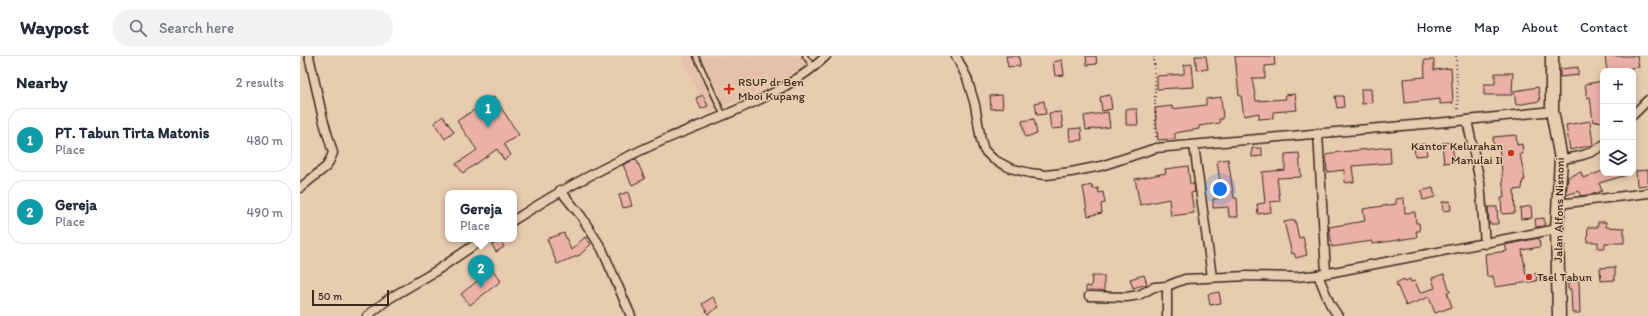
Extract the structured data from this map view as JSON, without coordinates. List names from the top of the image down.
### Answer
{
  "streets": {
    "main road": ["Jalan Alfons Nisnoni"]
  },
  "places": {
    "health": ["RSUP dr Ben Mboi Kupang"],
    "other": ["Kantor Kelurahan Manulai II", "Tsel Tabun"]
  },
  "scale_bar": "50 m",
  "page": {
    "header": "Waypost",
    "search": "Search here",
    "nav": [
      "Home",
      "Map",
      "About",
      "Contact"
    ],
    "heading": ["Nearby", "2 results"],
    "map_buttons": ["+", "−"],
    "pins": ["1", "2"],
    "list": [
      {
        "mark": "1",
        "name": "PT. Tabun Tirta Matonis",
        "note": "Place",
        "value": "480 m"
      },
      {
        "mark": "2",
        "name": "Gereja",
        "note": "Place",
        "value": "490 m"
      }
    ],
    "popup": ["Gereja", "Place"],
    "scale": "50 m"
  }
}
